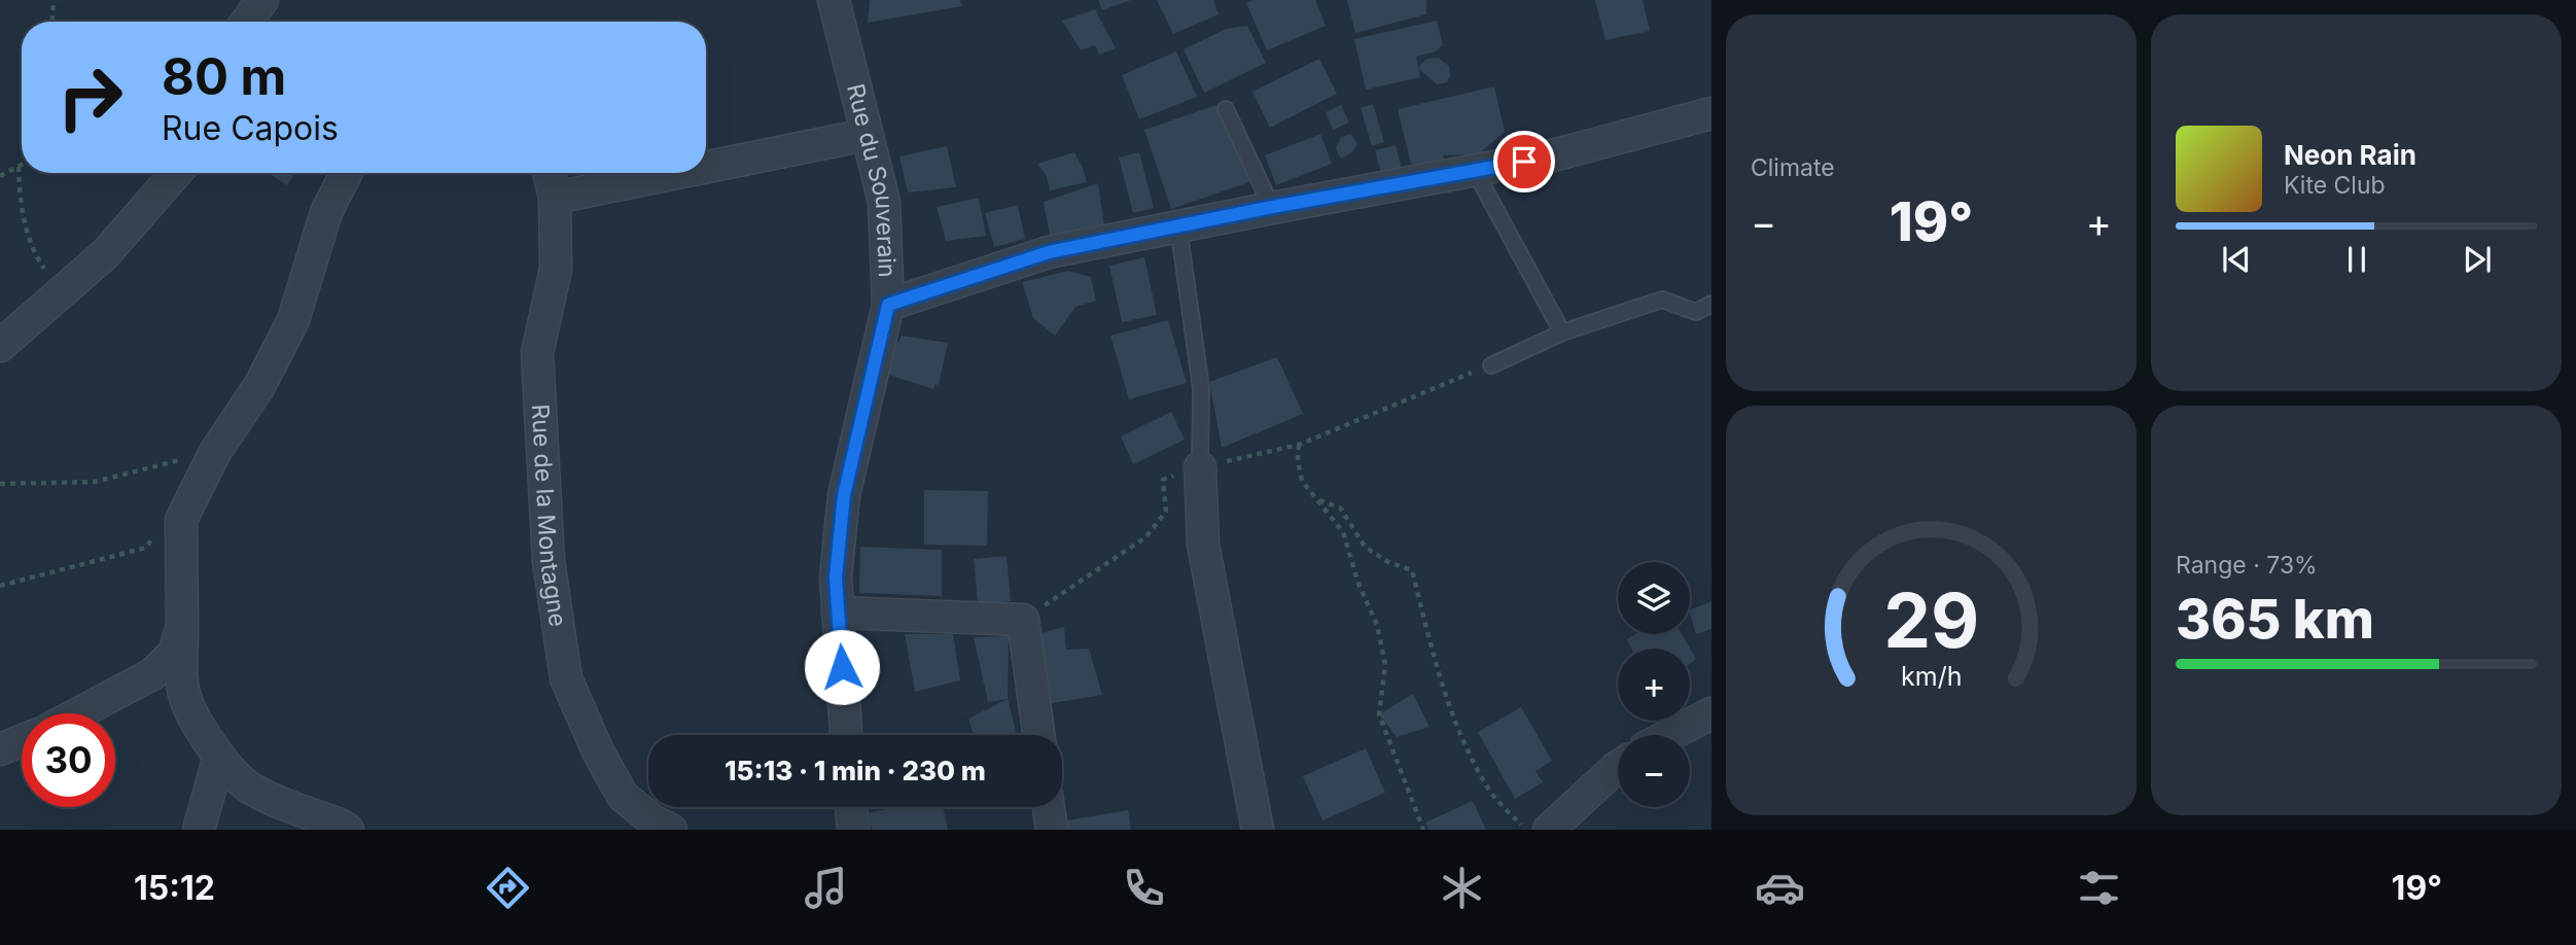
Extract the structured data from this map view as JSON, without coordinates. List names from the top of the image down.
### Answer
{
  "streets": {
    "street": ["Rue du Souverain", "Rue de la Montagne"]
  },
  "page": {
    "tile": [
      "Climate",
      ["Range · 73%", "365 km"]
    ],
    "turn": ["80 m", "Rue Capois"],
    "song": ["Neon Rain", "Kite Club"],
    "heat": ["−", "19°", "+"],
    "map_buttons": ["+", "−"],
    "limit": "30",
    "trip": "15:13 · 1 min · 230 m",
    "tabs": ["15:12", "19°"],
    "gauge": ["29", "km/h"]
  }
}
